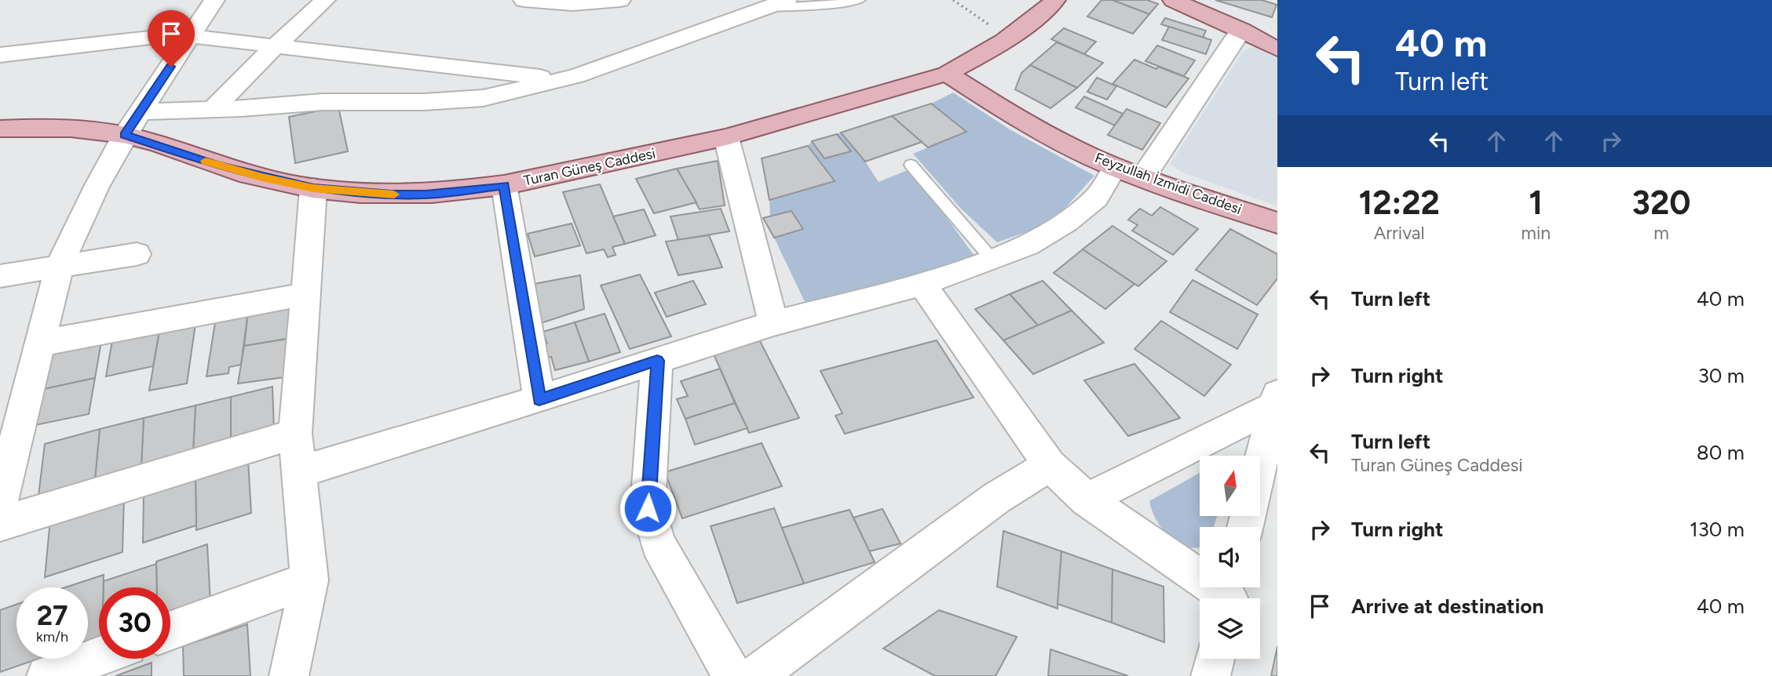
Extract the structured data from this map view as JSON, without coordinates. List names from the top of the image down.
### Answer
{
  "streets": {
    "main road": ["Turan Güneş Caddesi", "Feyzullah İzmidi Caddesi"]
  },
  "crossings": [
    ["Turan Güneş Caddesi", "Feyzullah İzmidi Caddesi"]
  ],
  "north": "top",
  "page": {
    "turn": ["40 m", "Turn left"],
    "eta": [
      "12:22",
      "Arrival",
      "1",
      "min",
      "320",
      "m"
    ],
    "list": [
      {
        "name": "Turn left",
        "value": "40 m"
      },
      {
        "name": "Turn right",
        "value": "30 m"
      },
      {
        "name": "Turn left",
        "note": "Turan Güneş Caddesi",
        "value": "80 m"
      },
      {
        "name": "Turn right",
        "value": "130 m"
      },
      {
        "name": "Arrive at destination",
        "value": "40 m"
      }
    ],
    "speed": "27 km/h",
    "limit": "30"
  }
}
